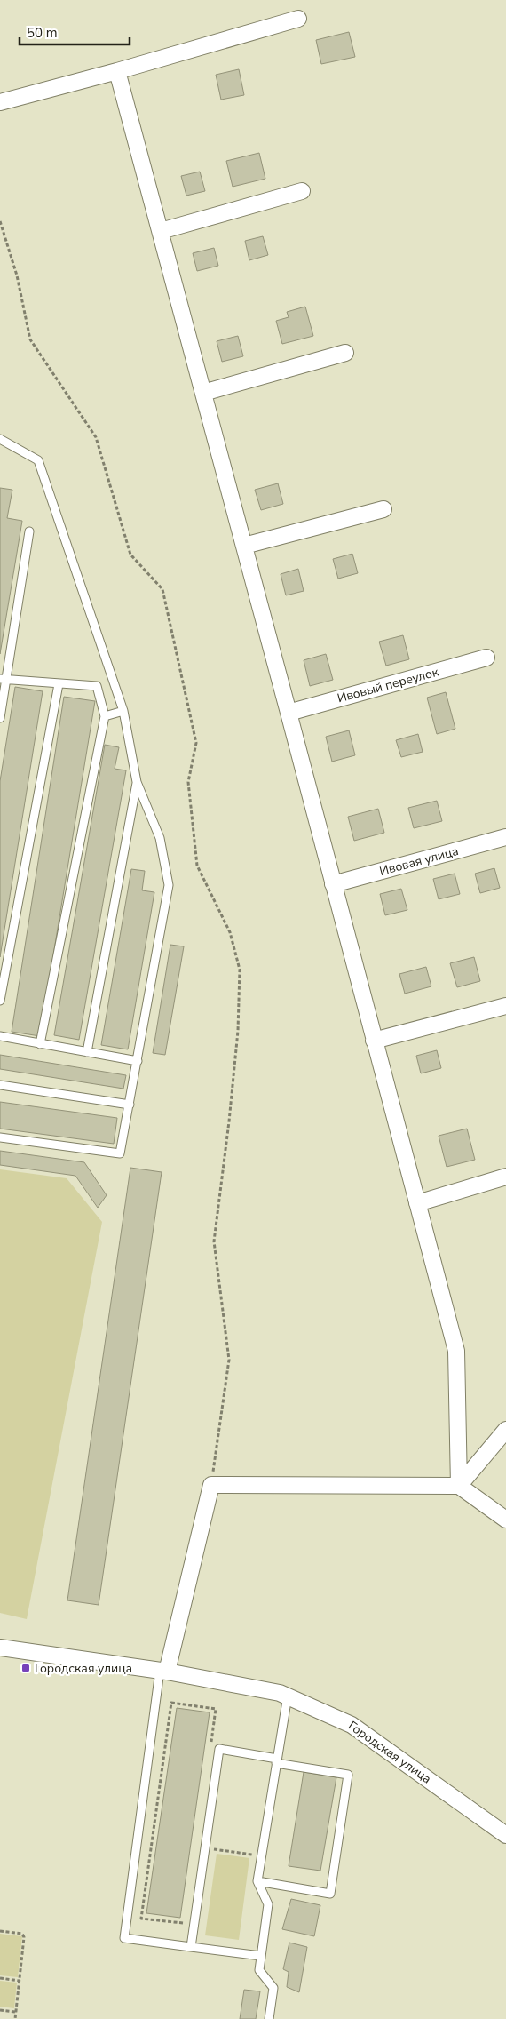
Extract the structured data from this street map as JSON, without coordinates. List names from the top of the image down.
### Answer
{
  "streets": {
    "street": ["Ивовый переулок", "Ивовая улица", "Городская улица"]
  },
  "places": {
    "transit": ["Городская улица"]
  },
  "scale_bar": "50 m"
}
